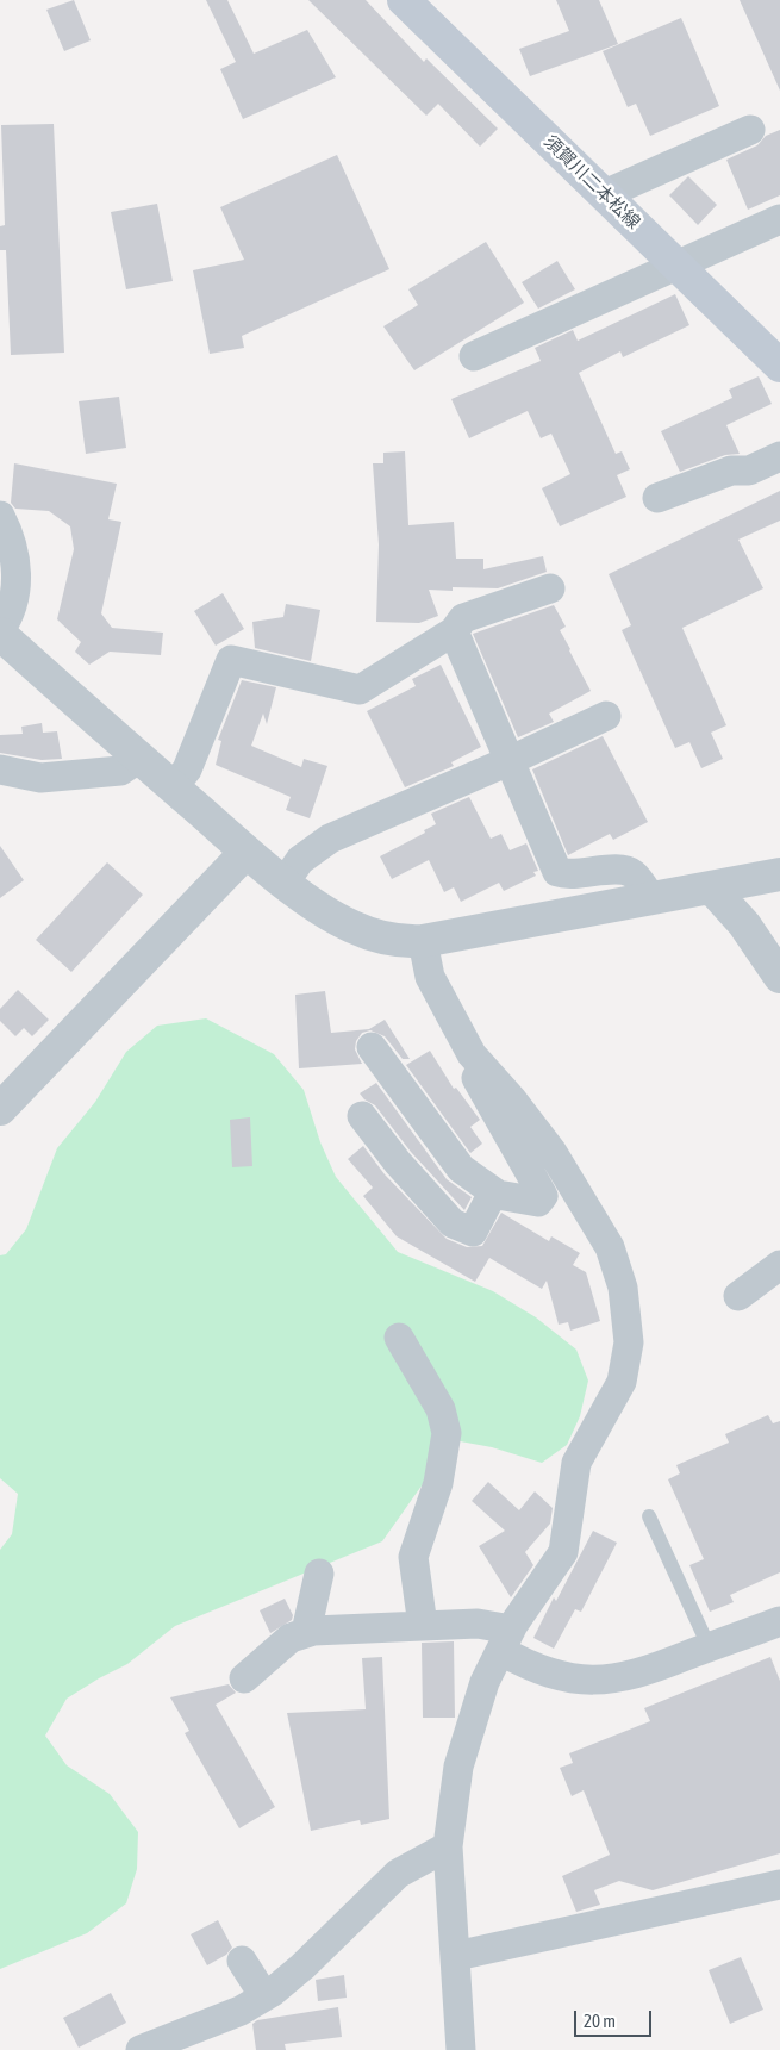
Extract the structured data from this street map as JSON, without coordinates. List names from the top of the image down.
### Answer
{
  "streets": {
    "main road": ["須賀川二本松線"]
  },
  "scale_bar": "20 m"
}
